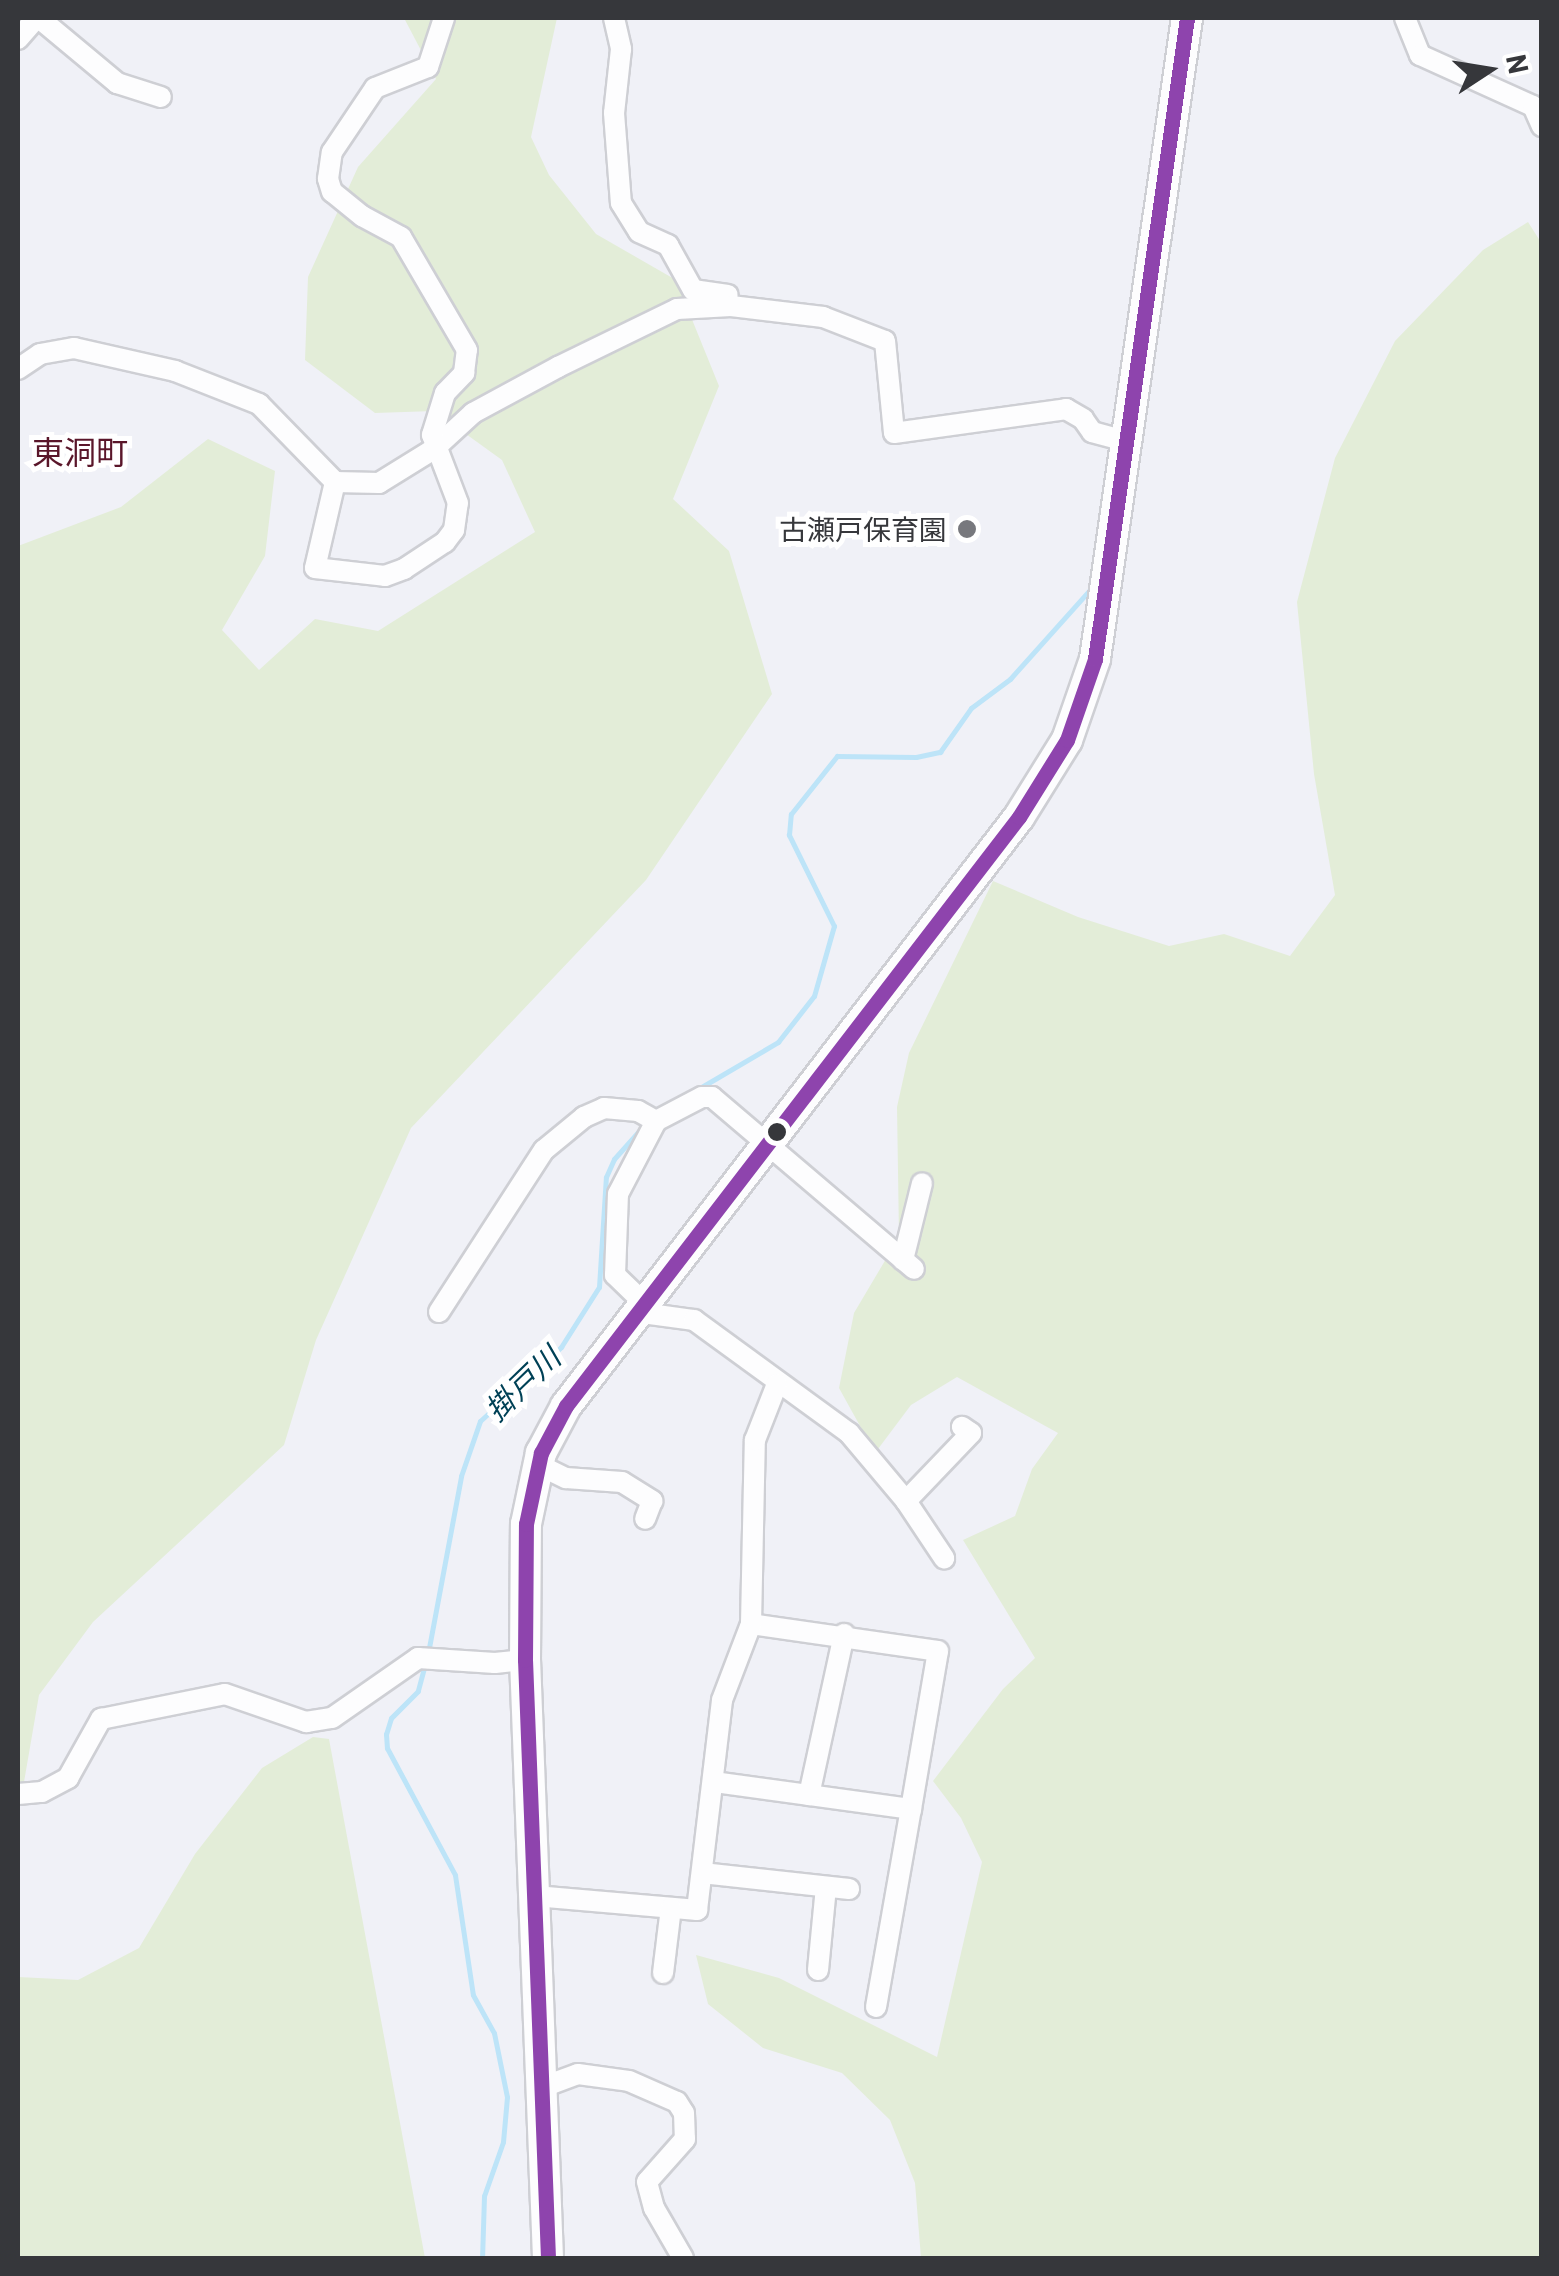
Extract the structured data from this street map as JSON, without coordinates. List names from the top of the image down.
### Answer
{
  "districts": ["東洞町"],
  "water": ["掛戸川"],
  "places": ["古瀬戸保育園"],
  "north": "right"
}
